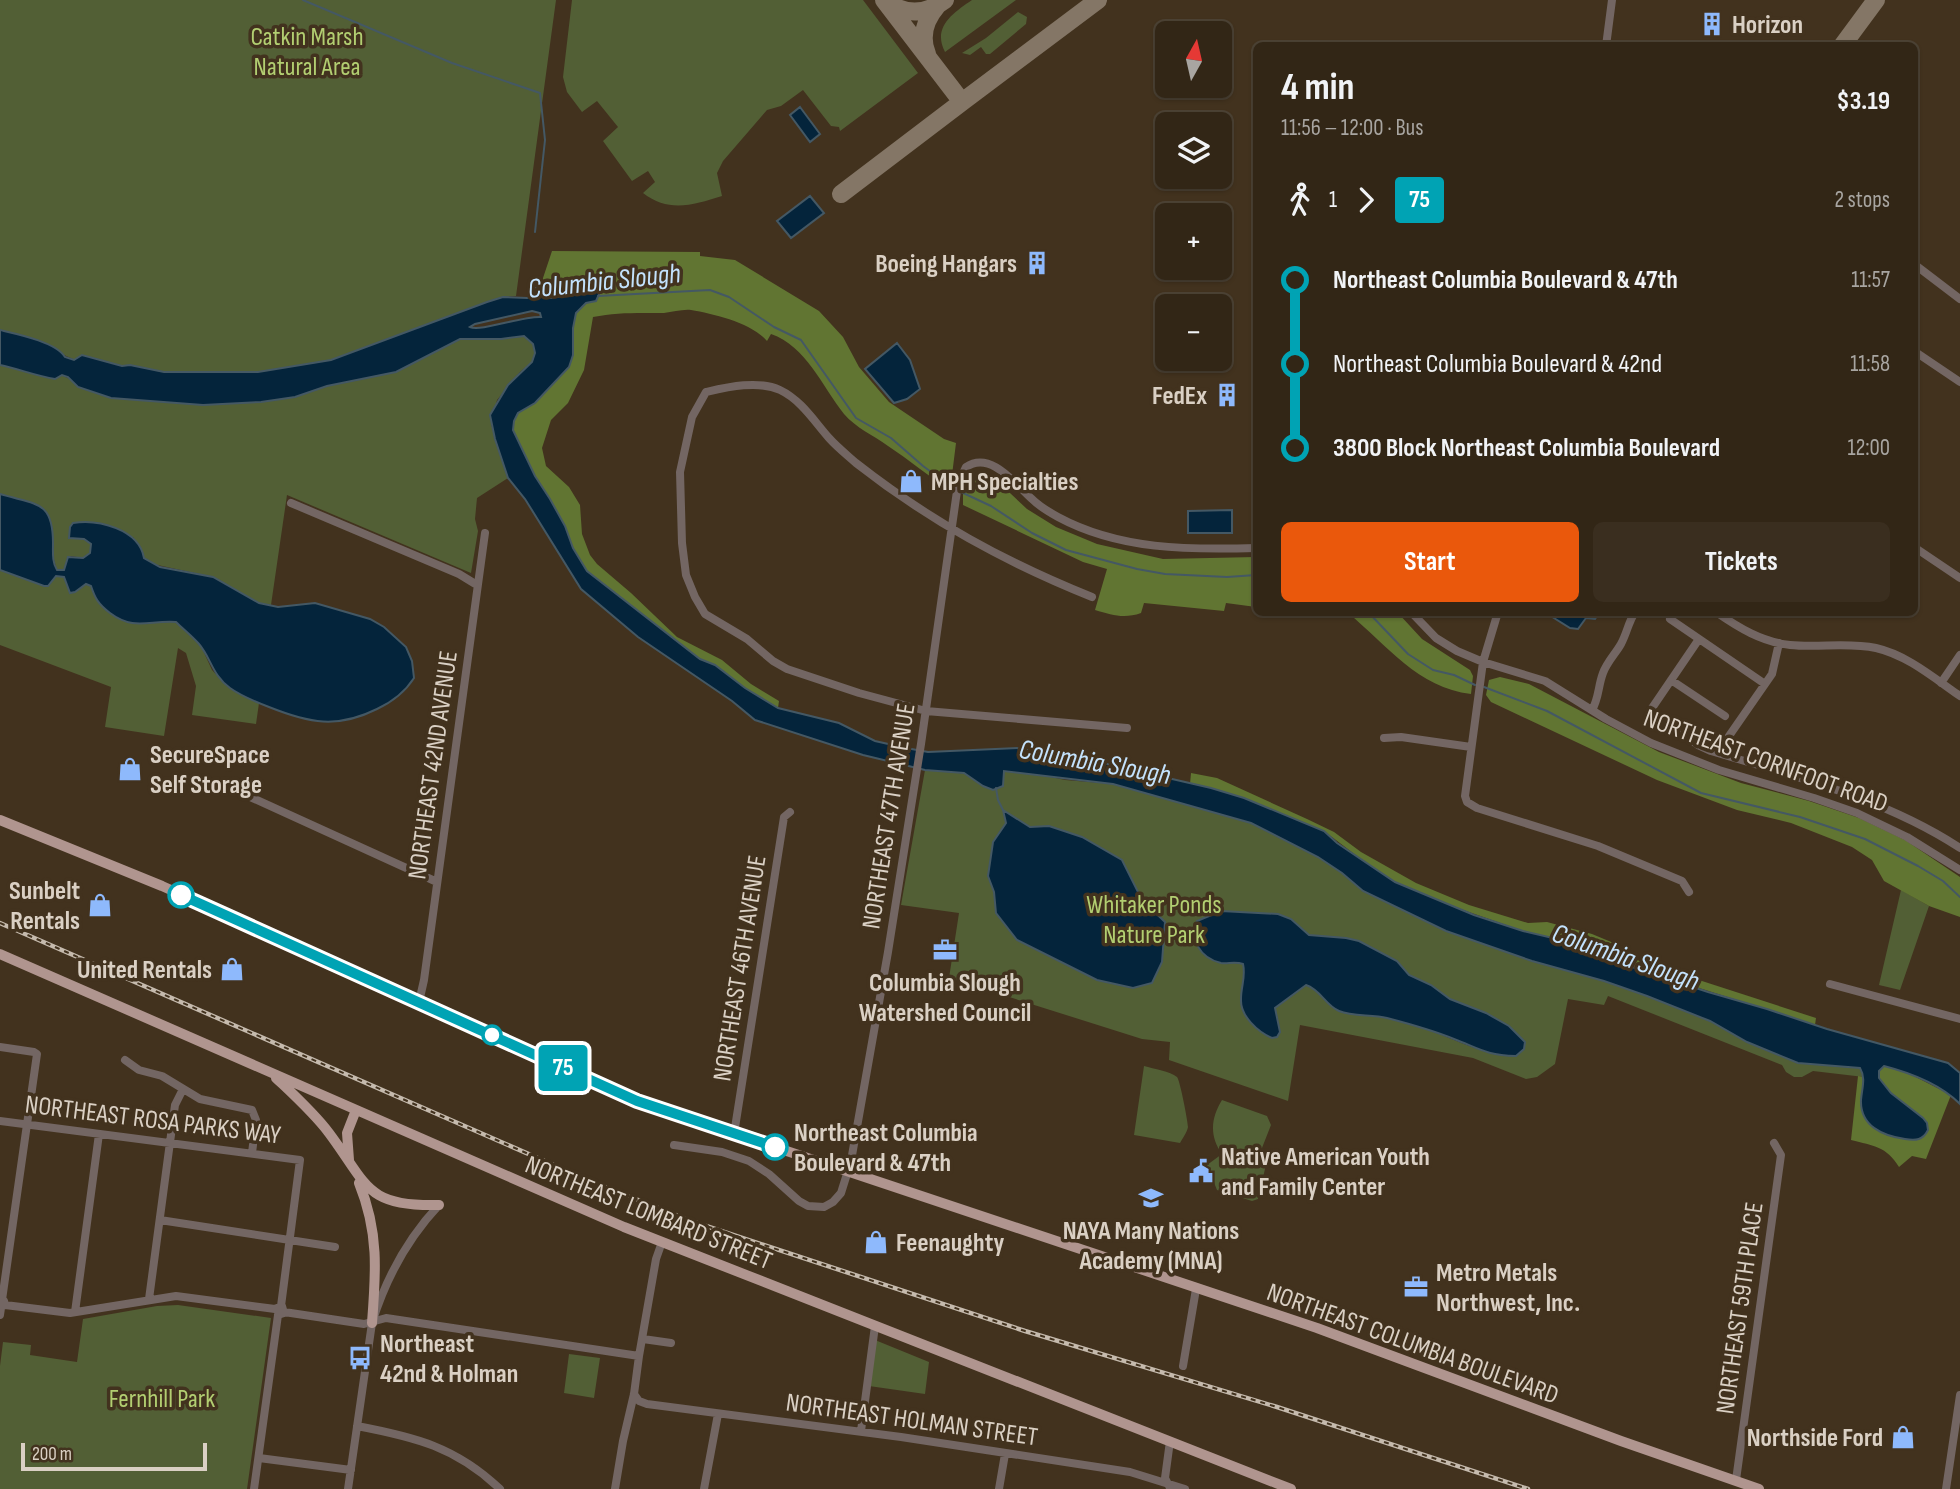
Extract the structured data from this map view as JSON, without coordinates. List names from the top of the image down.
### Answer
{
  "streets": {
    "main road": ["NORTHEAST LOMBARD STREET", "NORTHEAST COLUMBIA BOULEVARD"],
    "street": [
      "NORTHEAST CORNFOOT ROAD",
      "NORTHEAST 42ND AVENUE",
      "NORTHEAST 47TH AVENUE",
      "NORTHEAST 46TH AVENUE",
      "NORTHEAST ROSA PARKS WAY",
      "NORTHEAST 59TH PLACE",
      "NORTHEAST HOLMAN STREET"
    ]
  },
  "crossings": [
    ["NORTHEAST 42ND AVENUE", "NORTHEAST COLUMBIA BOULEVARD"],
    ["NORTHEAST 47TH AVENUE", "NORTHEAST COLUMBIA BOULEVARD"],
    ["NORTHEAST 46TH AVENUE", "NORTHEAST COLUMBIA BOULEVARD"],
    ["NORTHEAST 59TH PLACE", "NORTHEAST COLUMBIA BOULEVARD"]
  ],
  "water": ["Columbia Slough"],
  "parks": ["Catkin Marsh Natural Area", "Whitaker Ponds Nature Park", "Fernhill Park"],
  "places": {
    "building": ["Horizon", "Boeing Hangars", "FedEx"],
    "shop": [
      "MPH Specialties",
      "SecureSpace Self Storage",
      "Sunbelt Rentals",
      "United Rentals",
      "Feenaughty",
      "Northside Ford"
    ],
    "office": ["Columbia Slough Watershed Council", "Metro Metals Northwest, Inc."],
    "other": ["Northeast Columbia Boulevard & 47th"],
    "public building": ["Native American Youth and Family Center"],
    "school or university": ["NAYA Many Nations Academy (MNA)"],
    "bus stop": ["Northeast 42nd & Holman"]
  },
  "lines": ["bus line 75"],
  "scale_bar": "200 m",
  "north": "top",
  "page": {
    "on_map": "75",
    "map_buttons": ["+", "−"],
    "heading": ["4 min", "11:56 – 12:00 · Bus", "$3.19"],
    "legs": ["1", "75", "2 stops"],
    "list": [
      {
        "name": "Northeast Columbia Boulevard & 47th",
        "value": "11:57"
      },
      {
        "name": "Northeast Columbia Boulevard & 42nd",
        "value": "11:58"
      },
      {
        "name": "3800 Block Northeast Columbia Boulevard",
        "value": "12:00"
      }
    ],
    "buttons": ["Start", "Tickets"],
    "scale": "200 m"
  }
}
